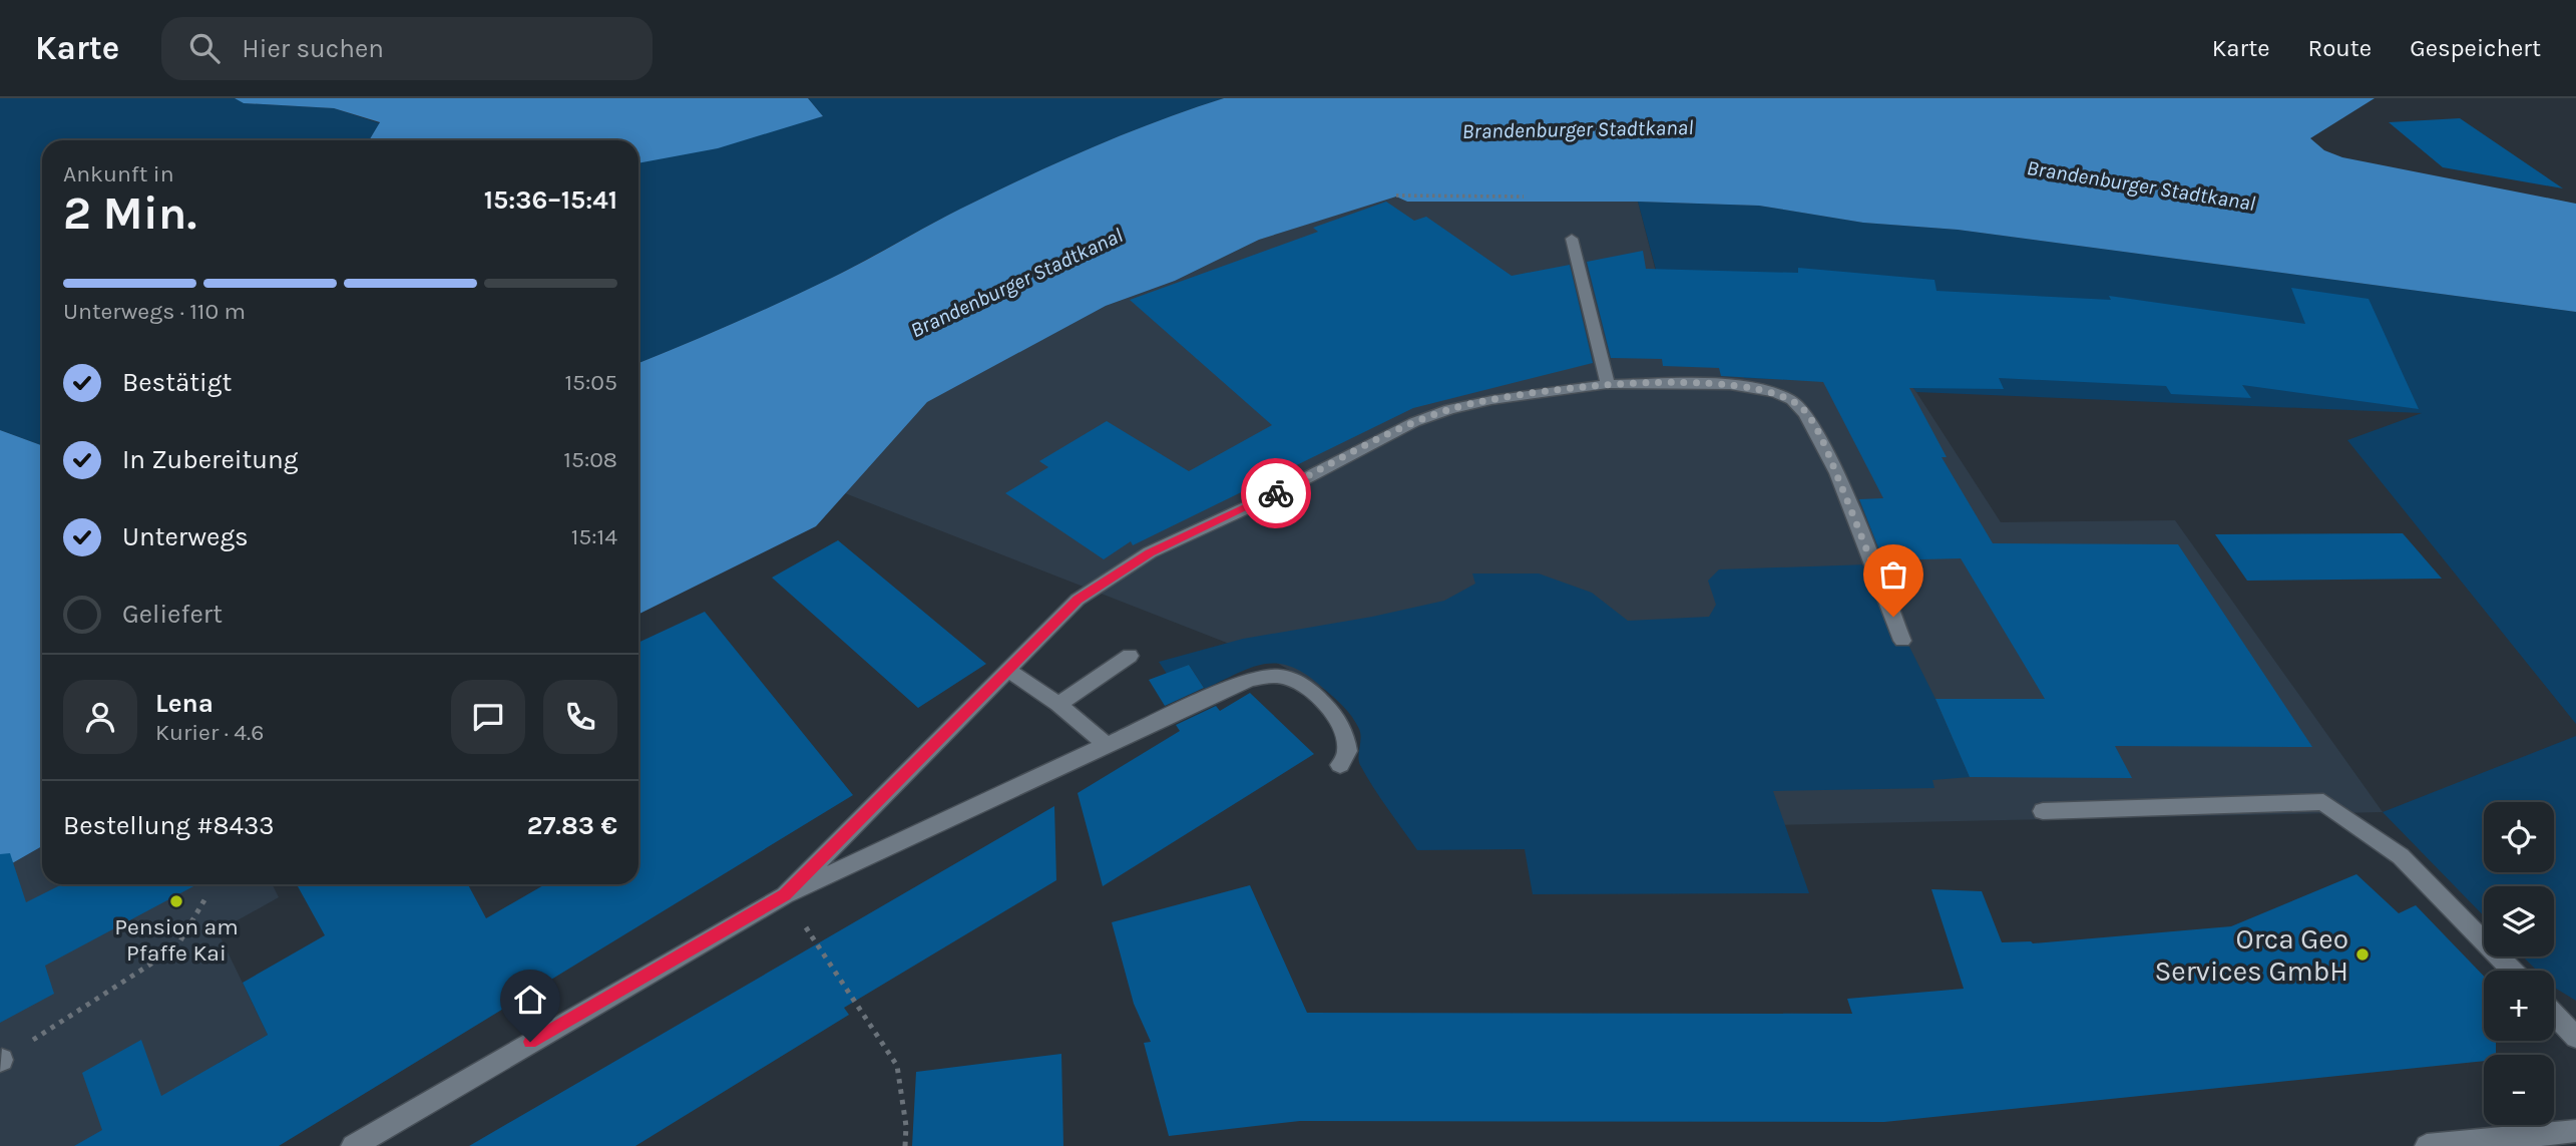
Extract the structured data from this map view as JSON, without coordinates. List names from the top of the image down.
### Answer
{
  "water": ["Brandenburger Stadtkanal"],
  "places": ["Pension am Pfaffe Kai", "Orca Geo Services GmbH"],
  "page": {
    "header": "Karte",
    "search": "Hier suchen",
    "nav": ["Karte", "Route", "Gespeichert"],
    "heading": ["2 Min.", "Ankunft in", "15:36–15:41"],
    "panel": [
      "Lena",
      "Kurier · 4.6",
      "Bestellung #8433",
      "27.83 €"
    ],
    "bar": "Unterwegs · 110 m",
    "list": [
      ["Bestätigt", "15:05"],
      ["In Zubereitung", "15:08"],
      ["Unterwegs", "15:14"],
      "Geliefert"
    ],
    "map_buttons": ["+", "−"]
  }
}
